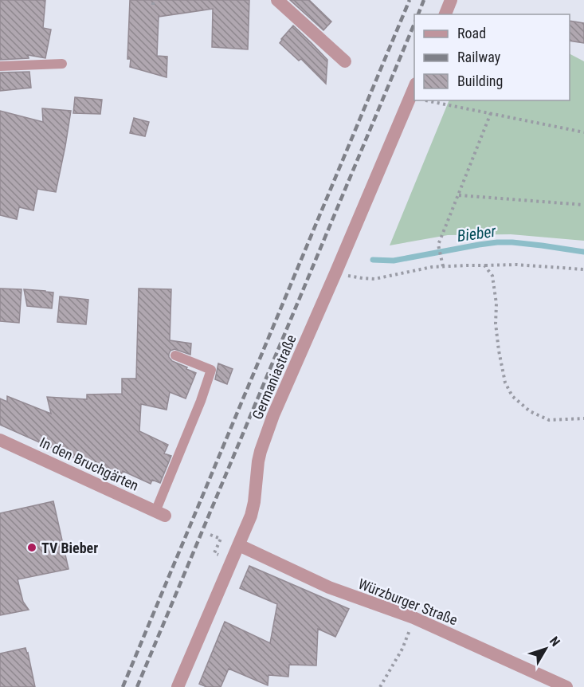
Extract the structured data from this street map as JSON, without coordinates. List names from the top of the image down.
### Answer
{
  "streets": {
    "street": ["Germaniastraße", "In den Bruchgärten", "Würzburger Straße"]
  },
  "crossings": [
    ["Germaniastraße", "Würzburger Straße"]
  ],
  "water": ["Bieber"],
  "places": ["TV Bieber"],
  "legend": ["Road", "Railway", "Building"],
  "north": "top right"
}
